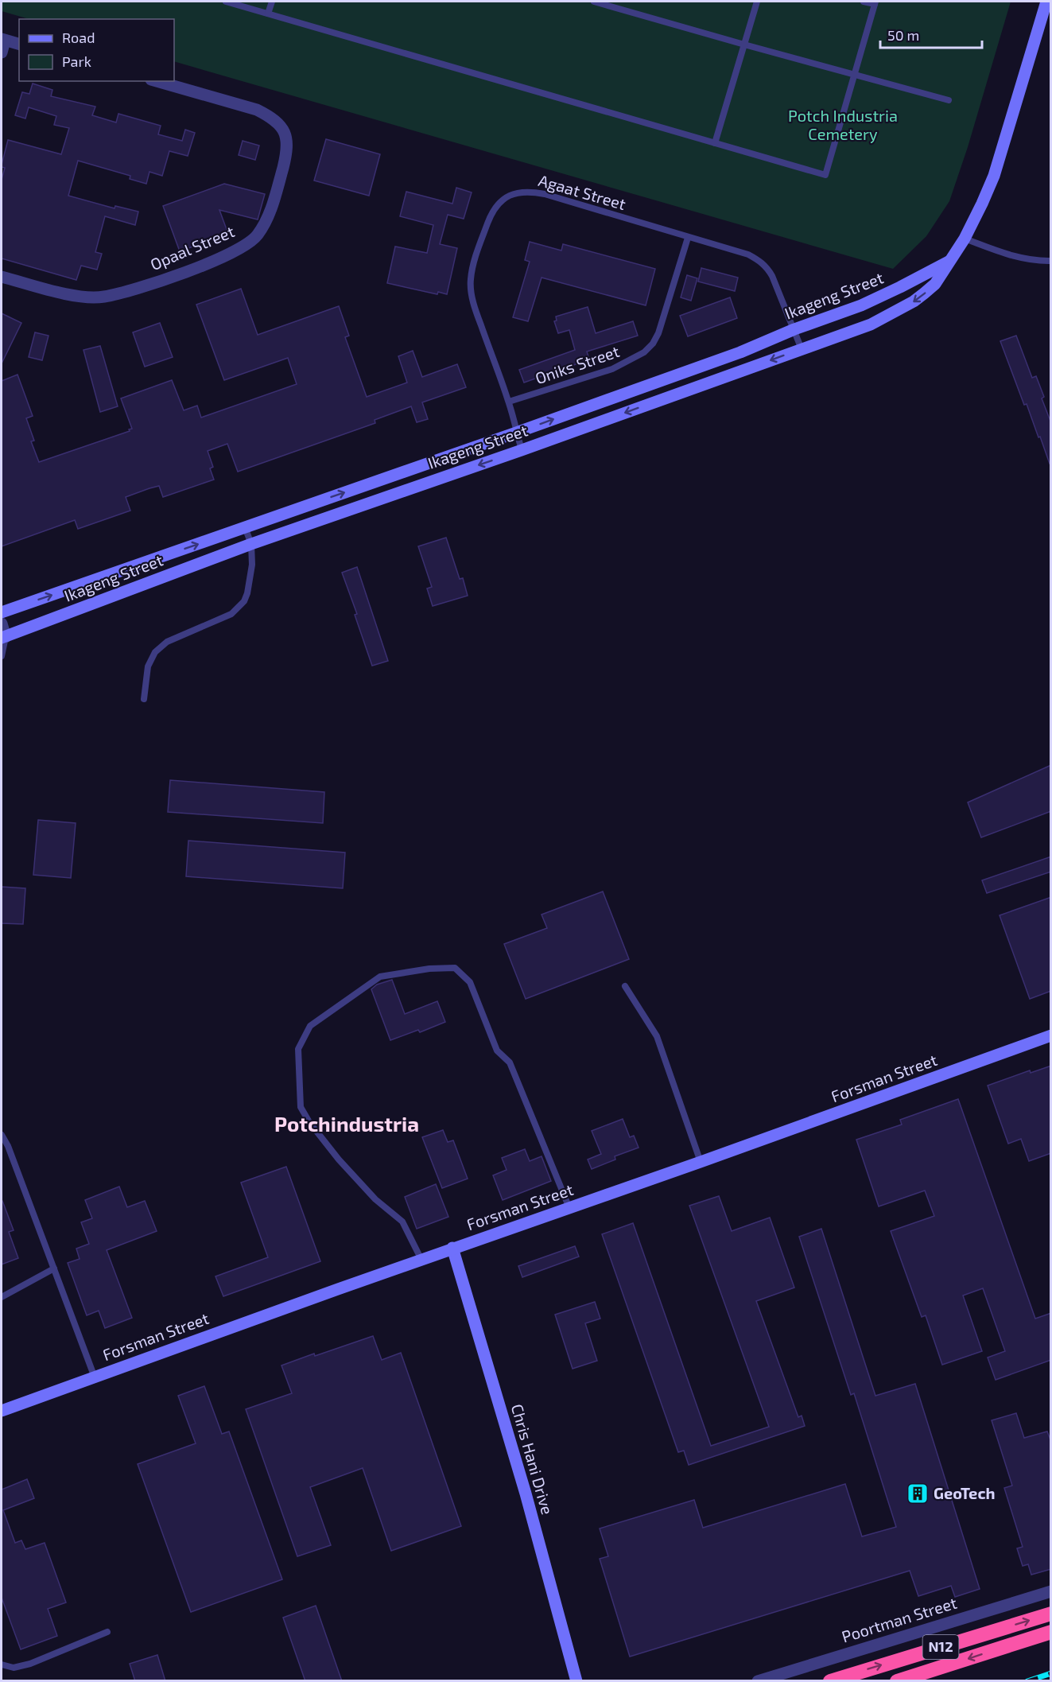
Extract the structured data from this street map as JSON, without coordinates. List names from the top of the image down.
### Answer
{
  "streets": {
    "highway": ["N12"],
    "street": [
      "Opaal Street",
      "Ikageng Street",
      "Forsman Street",
      "Chris Hani Drive",
      "Poortman Street"
    ],
    "lane": ["Agaat Street", "Oniks Street"]
  },
  "crossings": [
    ["Agaat Street", "Ikageng Street"],
    ["Agaat Street", "Oniks Street"],
    ["Forsman Street", "Chris Hani Drive"]
  ],
  "districts": ["Potchindustria"],
  "parks": ["Potch Industria Cemetery"],
  "places": {
    "building": ["GeoTech"]
  },
  "legend": ["Road", "Park"],
  "scale_bar": "50 m"
}
